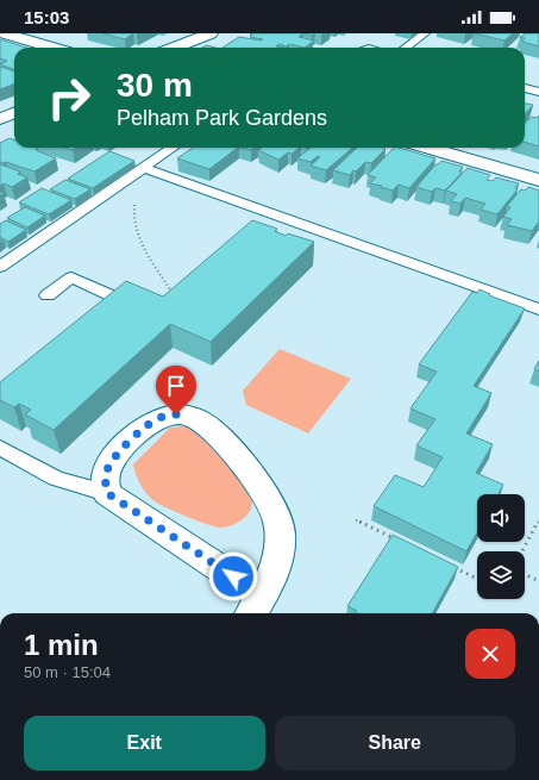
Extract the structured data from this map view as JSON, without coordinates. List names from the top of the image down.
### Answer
{
  "page": {
    "status": "15:03",
    "turn": ["30 m", "Pelham Park Gardens"],
    "heading": ["1 min", "50 m · 15:04"],
    "buttons": ["Exit", "Share"]
  }
}
